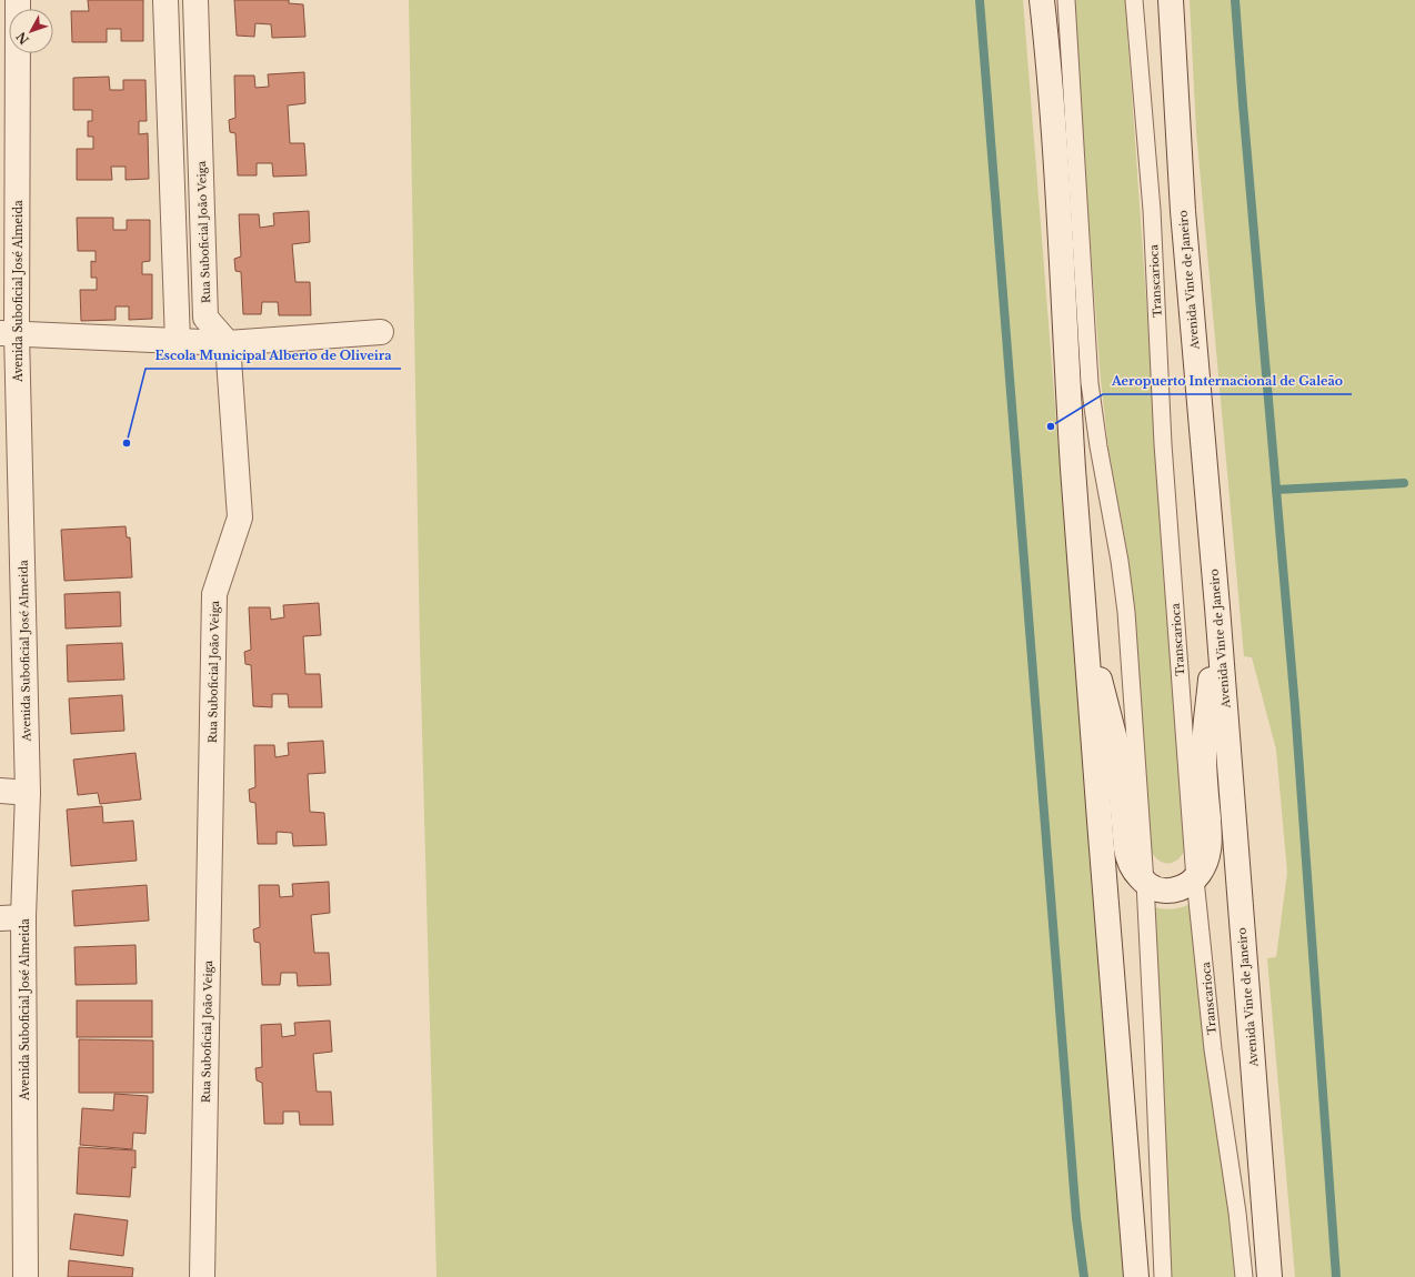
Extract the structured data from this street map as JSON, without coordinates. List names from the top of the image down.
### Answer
{
  "streets": {
    "street": ["Rua Suboficial João Veiga", "Avenida Vinte de Janeiro", "Avenida Suboficial José Almeida"],
    "lane": ["Transcarioca"]
  },
  "places": ["Aeropuerto Internacional de Galeão", "Escola Municipal Alberto de Oliveira"],
  "north": "bottom left"
}
